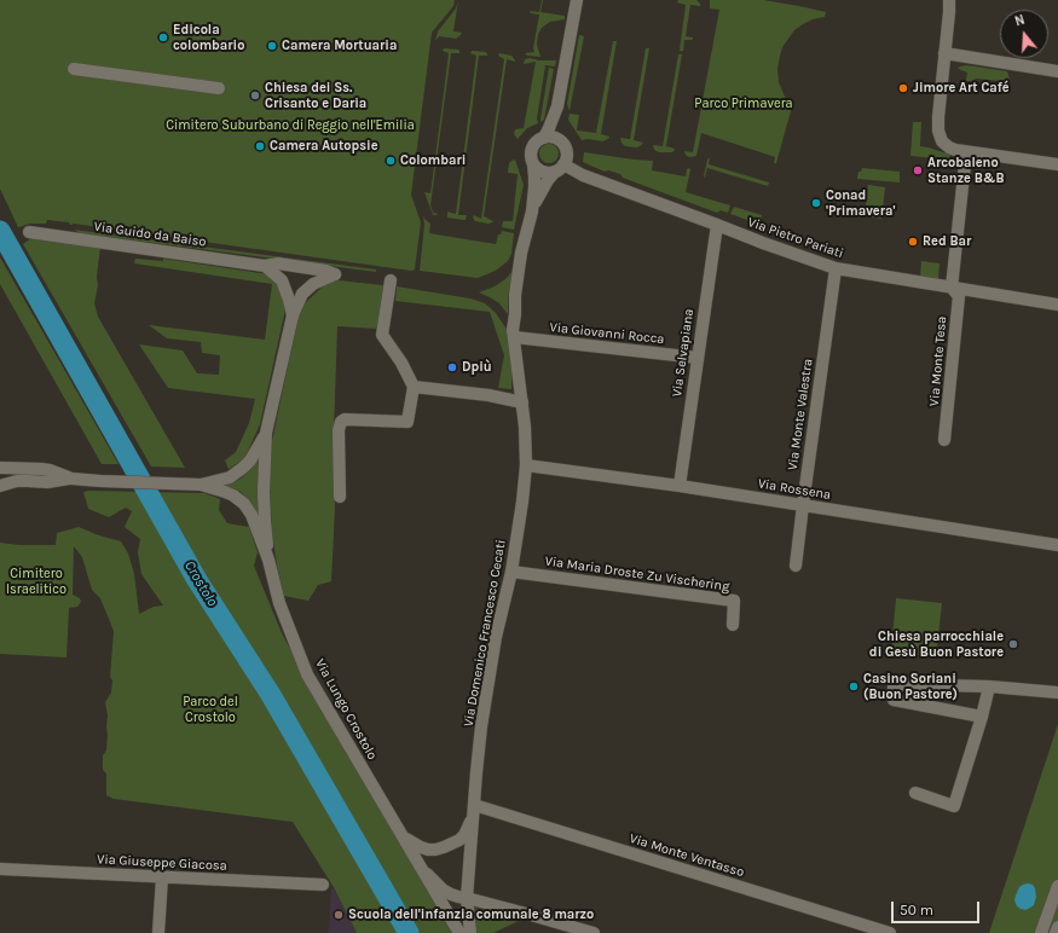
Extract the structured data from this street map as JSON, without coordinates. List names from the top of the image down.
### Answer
{
  "streets": {
    "street": [
      "Via Guido da Baiso",
      "Via Pietro Pariati",
      "Via Giovanni Rocca",
      "Via Selvapiana",
      "Via Monte Tesa",
      "Via Monte Valestra",
      "Via Rossena",
      "Via Maria Droste Zu Vischering",
      "Via Domenico Francesco Cecati",
      "Via Lungo Crostolo",
      "Via Monte Ventasso",
      "Via Giuseppe Giacosa"
    ]
  },
  "crossings": [
    ["Via Guido da Baiso", "Via Lungo Crostolo"],
    ["Via Pietro Pariati", "Via Selvapiana"],
    ["Via Pietro Pariati", "Via Monte Tesa"],
    ["Via Pietro Pariati", "Via Monte Valestra"],
    ["Via Giovanni Rocca", "Via Selvapiana"],
    ["Via Giovanni Rocca", "Via Domenico Francesco Cecati"],
    ["Via Selvapiana", "Via Rossena"],
    ["Via Monte Valestra", "Via Rossena"],
    ["Via Rossena", "Via Domenico Francesco Cecati"],
    ["Via Maria Droste Zu Vischering", "Via Domenico Francesco Cecati"],
    ["Via Domenico Francesco Cecati", "Via Lungo Crostolo"],
    ["Via Domenico Francesco Cecati", "Via Monte Ventasso"]
  ],
  "water": ["Crostolo"],
  "parks": [
    "Parco Primavera",
    "Cimitero Suburbano di Reggio nell'Emilia",
    "Cimitero Israelitico",
    "Parco del Crostolo"
  ],
  "places": [
    "Edicola colombario",
    "Camera Mortuaria",
    "Jimore Art Café",
    "Chiesa dei Ss. Crisanto e Daria",
    "Camera Autopsie",
    "Colombari",
    "Arcobaleno Stanze B&B",
    "Conad 'Primavera'",
    "Red Bar",
    "Dpiù",
    "Chiesa parrocchiale di Gesù Buon Pastore",
    "Casino Soriani (Buon Pastore)",
    "Scuola dell'infanzia comunale 8 marzo"
  ],
  "scale_bar": "50 m",
  "north": "top"
}
